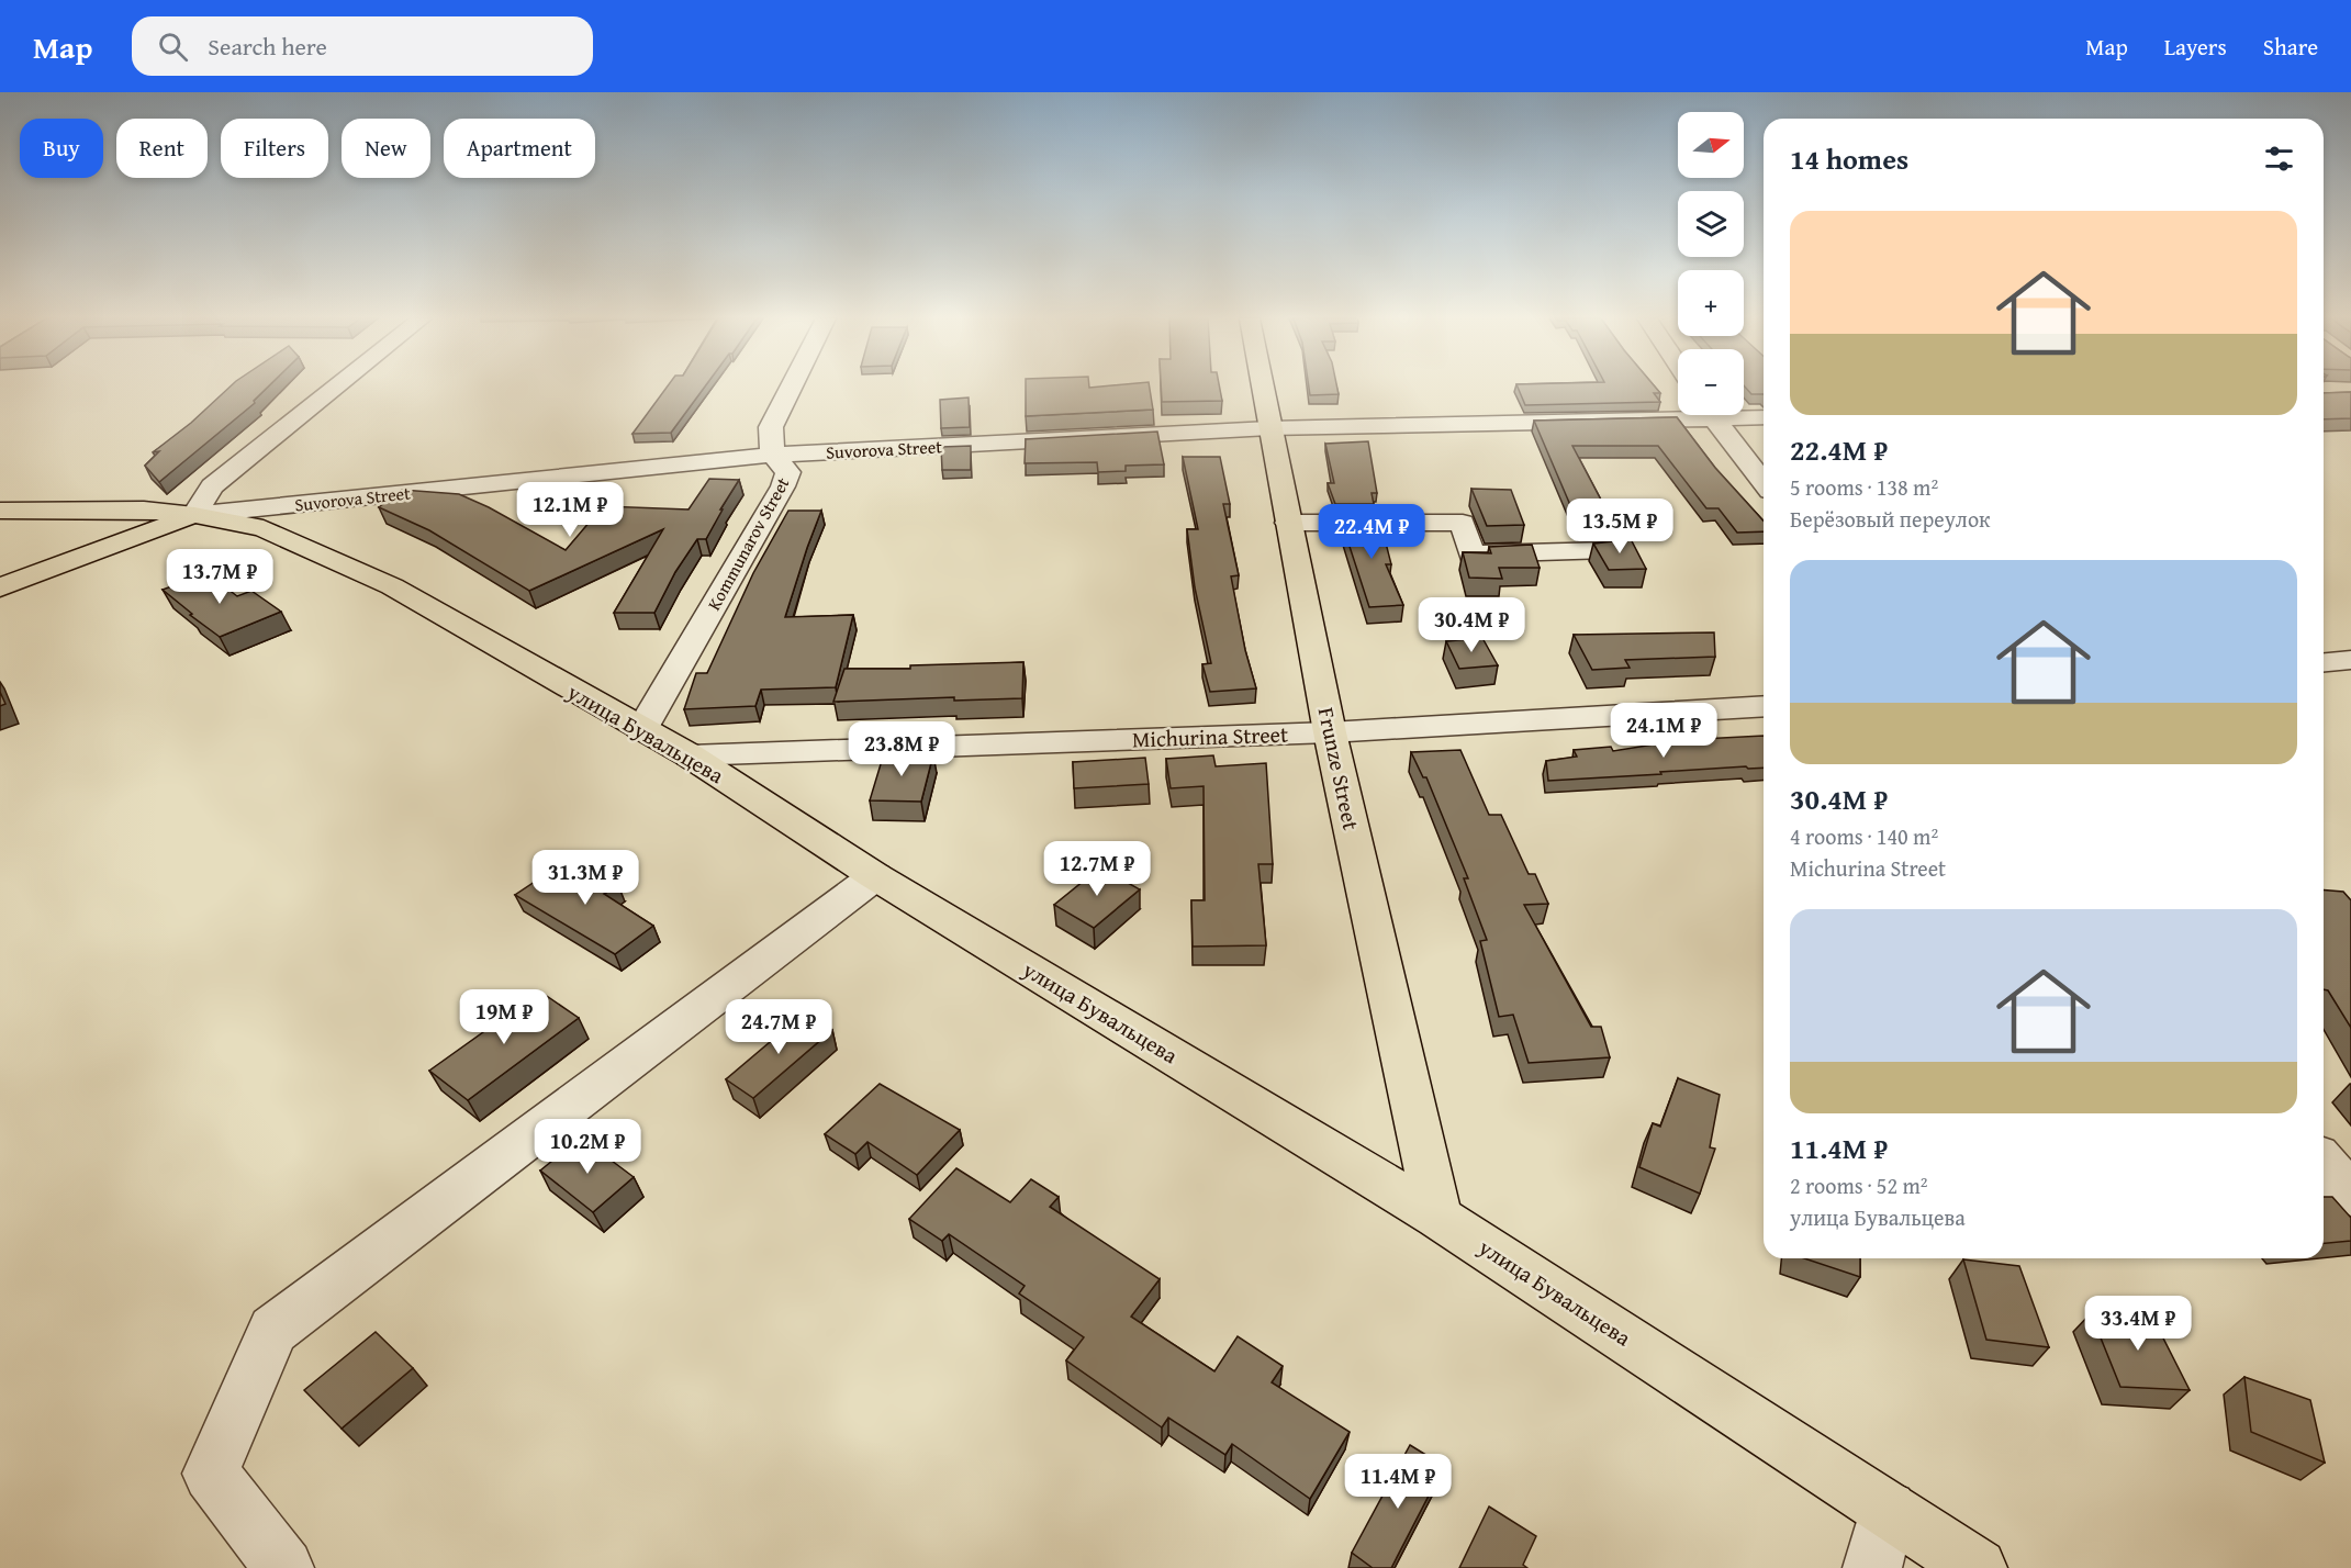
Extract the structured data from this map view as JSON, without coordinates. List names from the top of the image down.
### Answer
{
  "streets": {
    "main road": ["Suvorova Street", "улица Бувальцева", "Frunze Street"],
    "street": ["Kommunarov Street", "Michurina Street"]
  },
  "crossings": [
    ["Suvorova Street", "Kommunarov Street"],
    ["Suvorova Street", "улица Бувальцева"],
    ["Suvorova Street", "Frunze Street"],
    ["Kommunarov Street", "улица Бувальцева"],
    ["улица Бувальцева", "Michurina Street"],
    ["улица Бувальцева", "Frunze Street"],
    ["Michurina Street", "Frunze Street"]
  ],
  "north": "right",
  "page": {
    "header": "Map",
    "search": "Search here",
    "nav": ["Map", "Layers", "Share"],
    "map_buttons": ["+", "−"],
    "chip": [
      "Buy",
      "Rent",
      "Filters",
      "New",
      "Apartment"
    ],
    "heading": "14 homes",
    "list": [
      {
        "name": "22.4M ₽",
        "note": "5 rooms · 138 m² · Берёзовый переулок"
      },
      {
        "name": "30.4M ₽",
        "note": "4 rooms · 140 m² · Michurina Street"
      },
      {
        "name": "11.4M ₽",
        "note": "2 rooms · 52 m² · улица Бувальцева"
      }
    ],
    "price": [
      "12.1M ₽",
      "13.5M ₽",
      "22.4M ₽",
      "13.7M ₽",
      "30.4M ₽",
      "24.1M ₽",
      "23.8M ₽",
      "12.7M ₽",
      "31.3M ₽",
      "19M ₽",
      "24.7M ₽",
      "10.2M ₽",
      "33.4M ₽",
      "11.4M ₽"
    ]
  }
}
